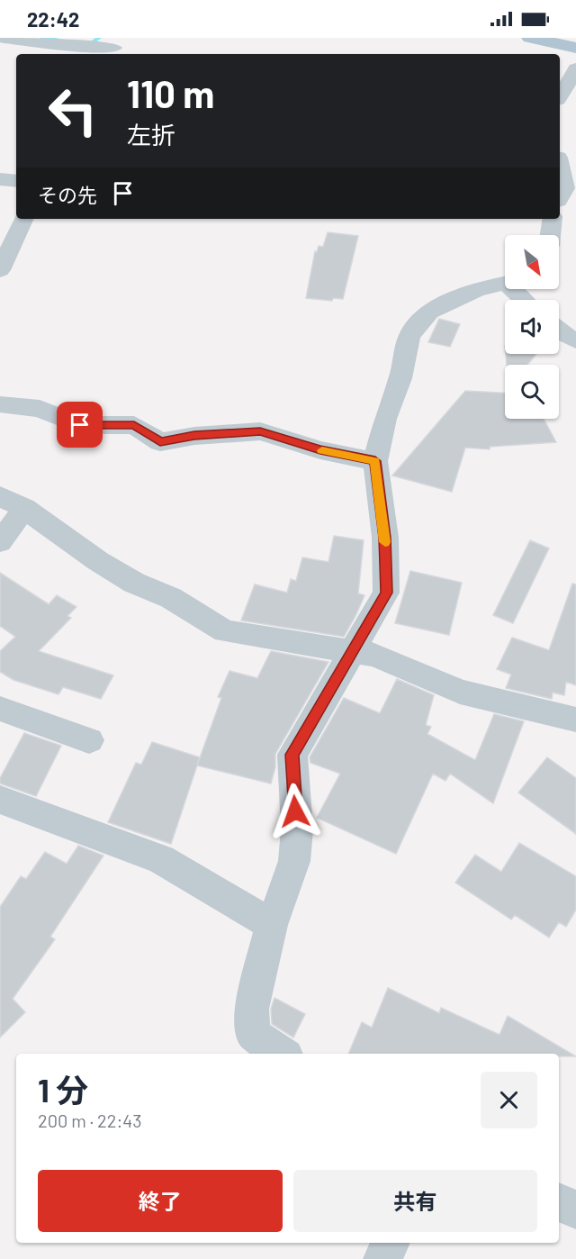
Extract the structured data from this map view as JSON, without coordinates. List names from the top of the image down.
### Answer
{
  "north": "bottom right",
  "page": {
    "status": "22:42",
    "turn": ["110 m", "左折"],
    "then": "その先",
    "heading": ["1 分", "200 m · 22:43"],
    "buttons": ["終了", "共有"]
  }
}
